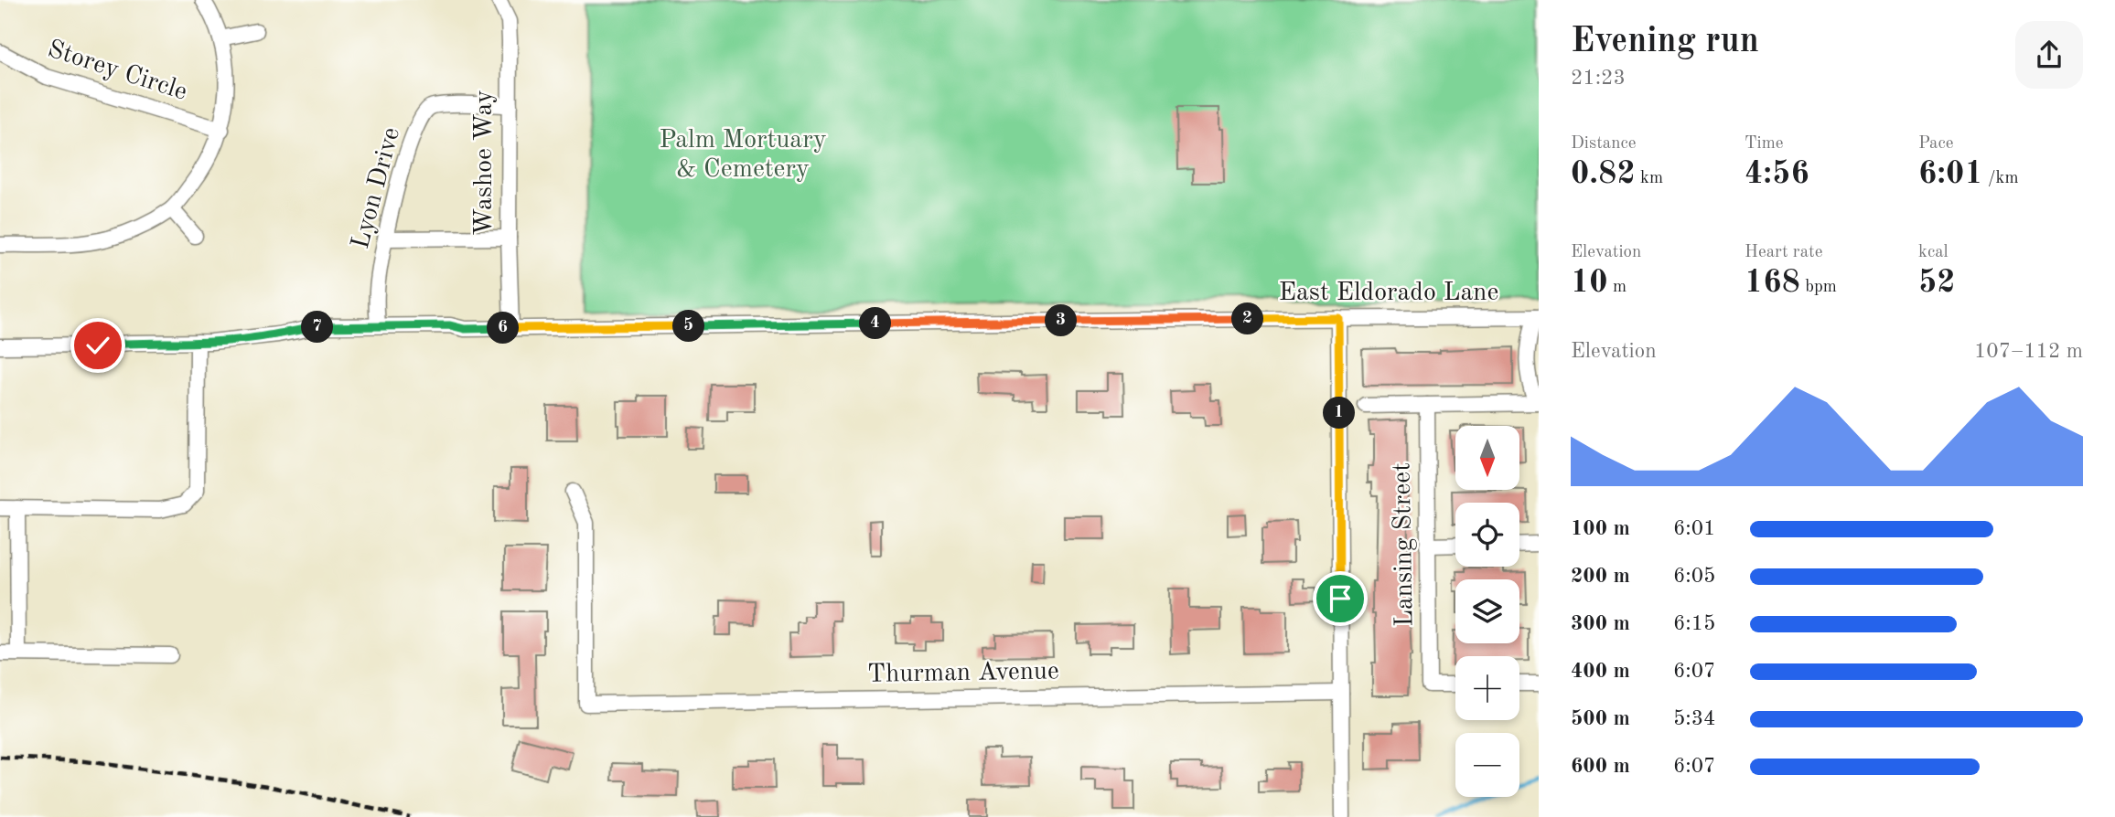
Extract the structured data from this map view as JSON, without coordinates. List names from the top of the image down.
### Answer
{
  "streets": {
    "street": [
      "Storey Circle",
      "Washoe Way",
      "Lyon Drive",
      "East Eldorado Lane",
      "Lansing Street",
      "Thurman Avenue"
    ]
  },
  "crossings": [
    ["Washoe Way", "Lyon Drive"],
    ["Washoe Way", "East Eldorado Lane"],
    ["Lyon Drive", "East Eldorado Lane"]
  ],
  "parks": ["Palm Mortuary & Cemetery"],
  "north": "bottom",
  "page": {
    "heading": ["Evening run", "21:23"],
    "stats": [
      ["Distance", "0.82 km"],
      ["Time", "4:56"],
      ["Pace", "6:01 /km"],
      ["Elevation", "10 m"],
      ["Heart rate", "168 bpm"],
      ["kcal", "52"]
    ],
    "pins": [
      "2",
      "3",
      "4",
      "5",
      "7",
      "6",
      "1"
    ],
    "chart": ["Elevation", "107–112 m"],
    "map_buttons": ["+", "−"],
    "list": [
      {
        "name": "100 m",
        "note": "6:01"
      },
      {
        "name": "200 m",
        "note": "6:05"
      },
      {
        "name": "300 m",
        "note": "6:15"
      },
      {
        "name": "400 m",
        "note": "6:07"
      },
      {
        "name": "500 m",
        "note": "5:34"
      },
      {
        "name": "600 m",
        "note": "6:07"
      }
    ]
  }
}
